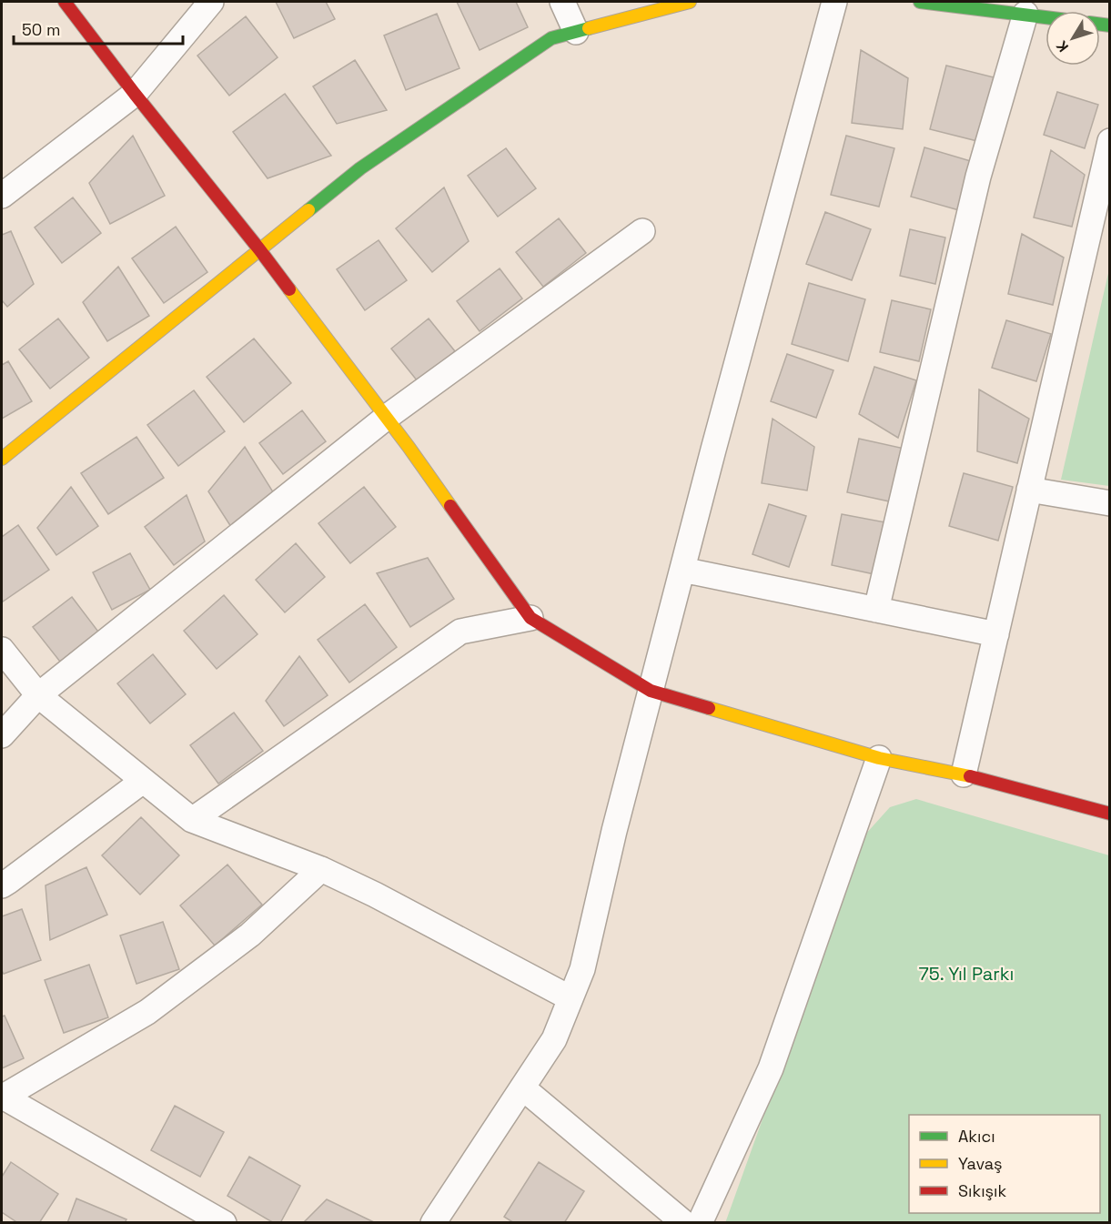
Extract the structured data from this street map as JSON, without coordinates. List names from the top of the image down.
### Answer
{
  "parks": ["75. Yıl Parkı"],
  "legend": ["Akıcı", "Yavaş", "Sıkışık"],
  "scale_bar": "50 m",
  "north": "bottom left"
}
